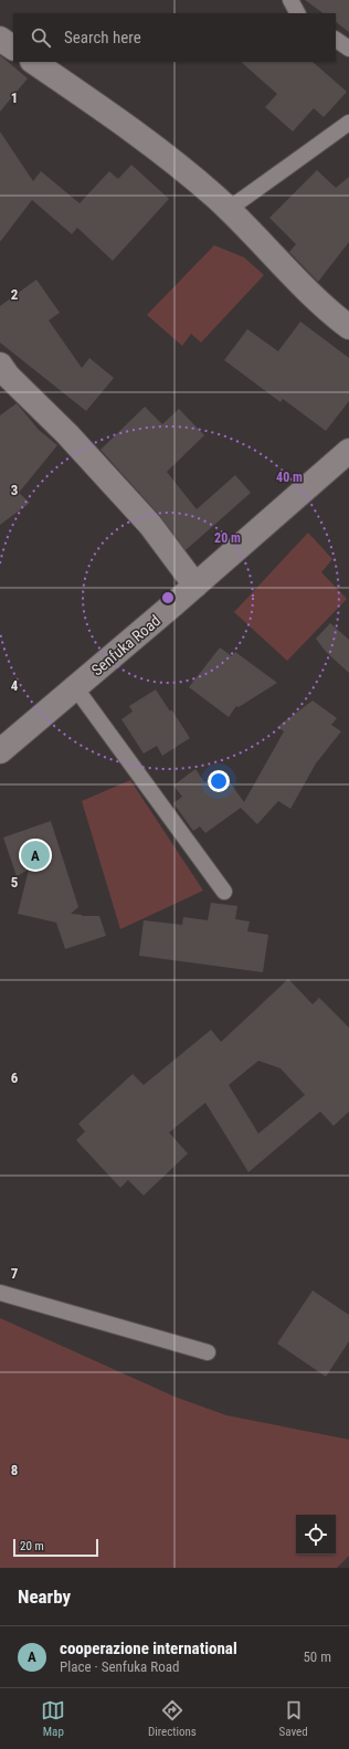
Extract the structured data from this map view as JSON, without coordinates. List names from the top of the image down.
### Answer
{
  "streets": {
    "street": ["Senfuka Road"]
  },
  "scale_bar": "20 m",
  "page": {
    "search": "Search here",
    "pins": "A",
    "scale": "20 m",
    "heading": "Nearby",
    "list": [
      {
        "mark": "A",
        "name": "cooperazione international",
        "note": "Place · Senfuka Road",
        "value": "50 m"
      }
    ],
    "nav": ["Map", "Directions", "Saved"]
  },
  "grid": {
    "rows": [
      "1",
      "2",
      "3",
      "4",
      "5",
      "6",
      "7",
      "8"
    ]
  },
  "rings": ["40 m", "20 m"]
}
